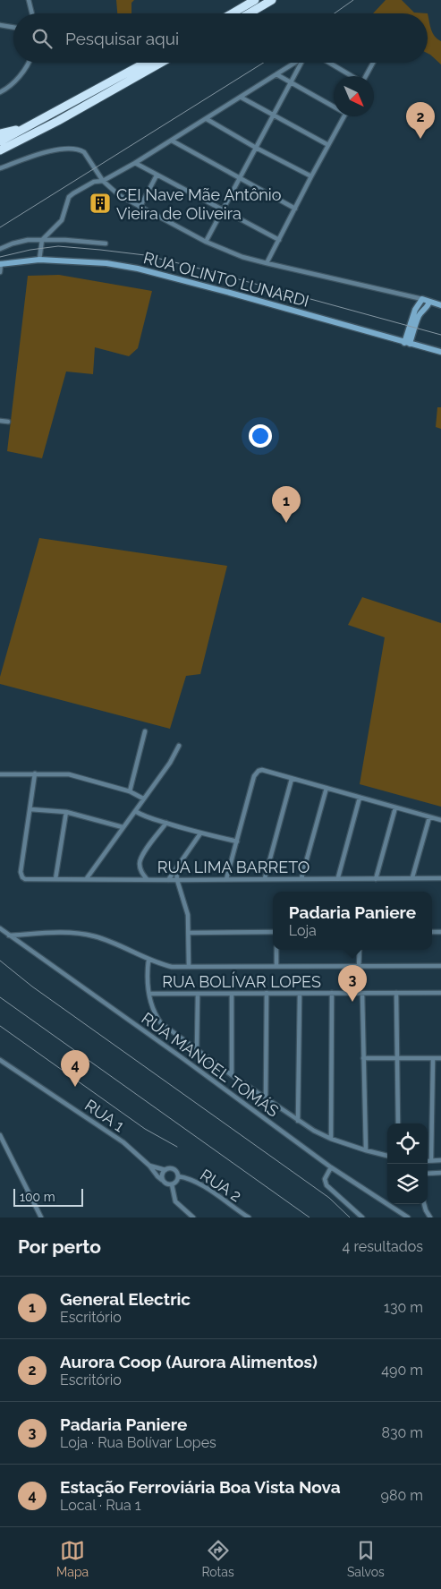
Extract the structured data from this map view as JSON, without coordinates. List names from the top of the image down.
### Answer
{
  "streets": {
    "street": [
      "RUA OLINTO LUNARDI",
      "RUA LIMA BARRETO",
      "RUA BOLÍVAR LOPES",
      "RUA MANOEL TOMÁS",
      "RUA 1",
      "RUA 2"
    ]
  },
  "crossings": [
    ["RUA 1", "RUA 2"]
  ],
  "places": {
    "building": ["CEI Nave Mãe Antônio Vieira de Oliveira"]
  },
  "scale_bar": "100 m",
  "north": "bottom right",
  "page": {
    "search": "Pesquisar aqui",
    "pins": [
      "2",
      "1",
      "3",
      "4"
    ],
    "popup": ["Padaria Paniere", "Loja"],
    "scale": "100 m",
    "heading": ["Por perto", "4 resultados"],
    "list": [
      {
        "mark": "1",
        "name": "General Electric",
        "note": "Escritório",
        "value": "130 m"
      },
      {
        "mark": "2",
        "name": "Aurora Coop (Aurora Alimentos)",
        "note": "Escritório",
        "value": "490 m"
      },
      {
        "mark": "3",
        "name": "Padaria Paniere",
        "note": "Loja · Rua Bolívar Lopes",
        "value": "830 m"
      },
      {
        "mark": "4",
        "name": "Estação Ferroviária Boa Vista Nova",
        "note": "Local · Rua 1",
        "value": "980 m"
      }
    ],
    "nav": ["Mapa", "Rotas", "Salvos"]
  }
}
